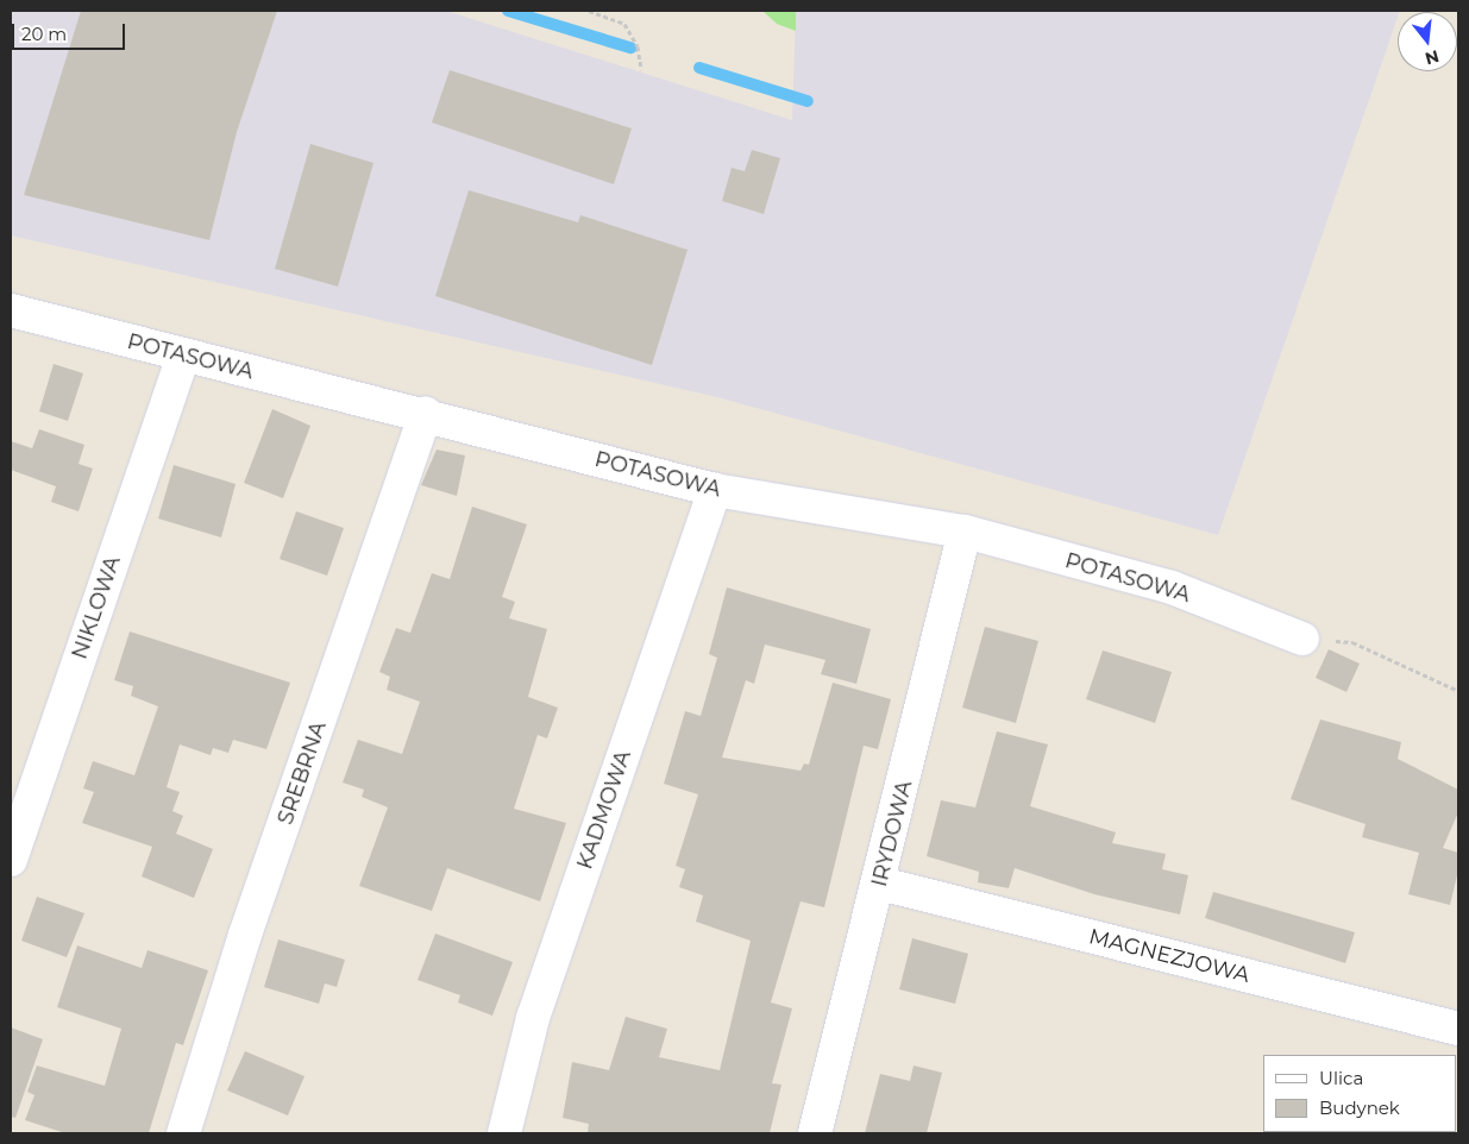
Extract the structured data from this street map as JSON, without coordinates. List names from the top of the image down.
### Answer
{
  "streets": {
    "street": [
      "POTASOWA",
      "NIKLOWA",
      "SREBRNA",
      "KADMOWA",
      "IRYDOWA",
      "MAGNEZJOWA"
    ]
  },
  "crossings": [
    ["POTASOWA", "NIKLOWA"],
    ["POTASOWA", "SREBRNA"],
    ["POTASOWA", "KADMOWA"],
    ["POTASOWA", "IRYDOWA"],
    ["IRYDOWA", "MAGNEZJOWA"]
  ],
  "legend": ["Ulica", "Budynek"],
  "scale_bar": "20 m",
  "north": "bottom"
}
